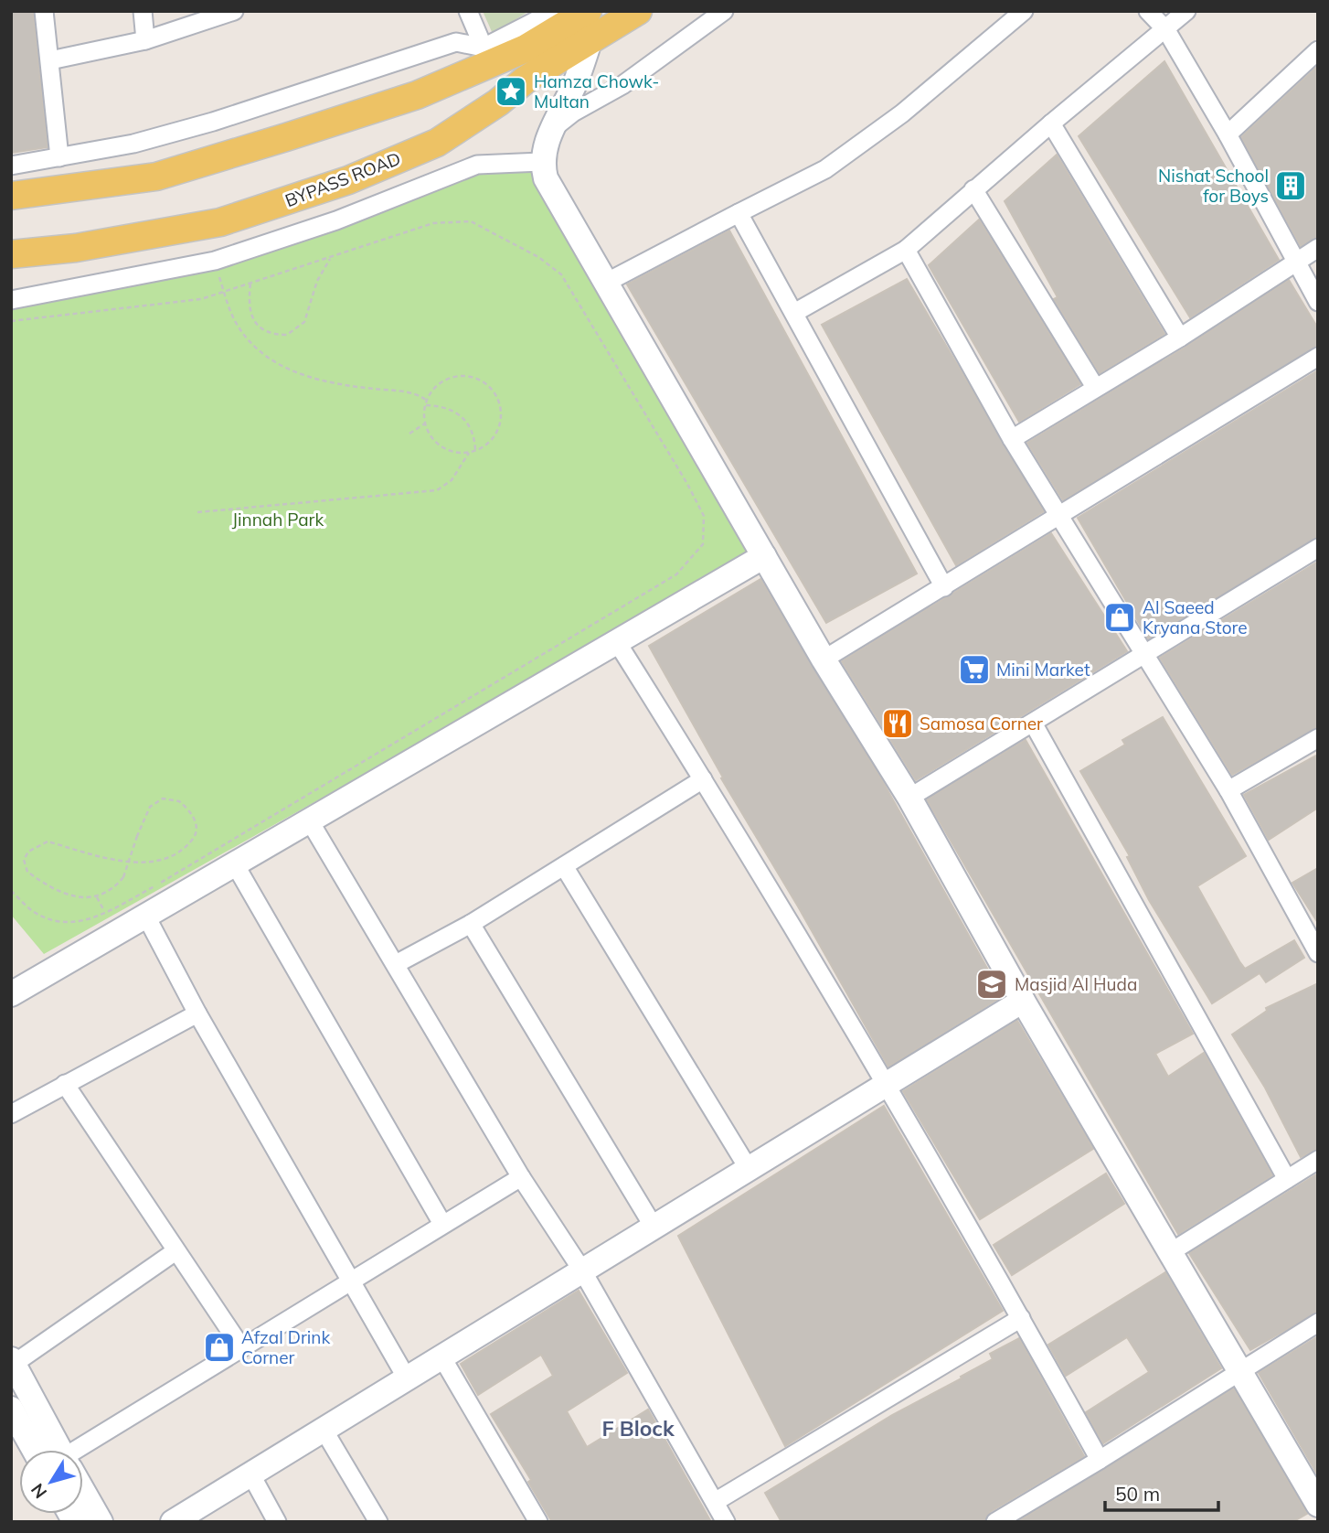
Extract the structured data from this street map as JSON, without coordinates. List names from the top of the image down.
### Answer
{
  "streets": {
    "main road": ["BYPASS ROAD"]
  },
  "districts": ["F Block"],
  "parks": ["Jinnah Park"],
  "places": {
    "place": ["Hamza Chowk- Multan"],
    "building": ["Nishat School for Boys"],
    "shop": ["Al Saeed Kryana Store", "Afzal Drink Corner"],
    "supermarket": ["Mini Market"],
    "restaurant": ["Samosa Corner"],
    "school or university": ["Masjid Al Huda"]
  },
  "scale_bar": "50 m",
  "north": "bottom left"
}
